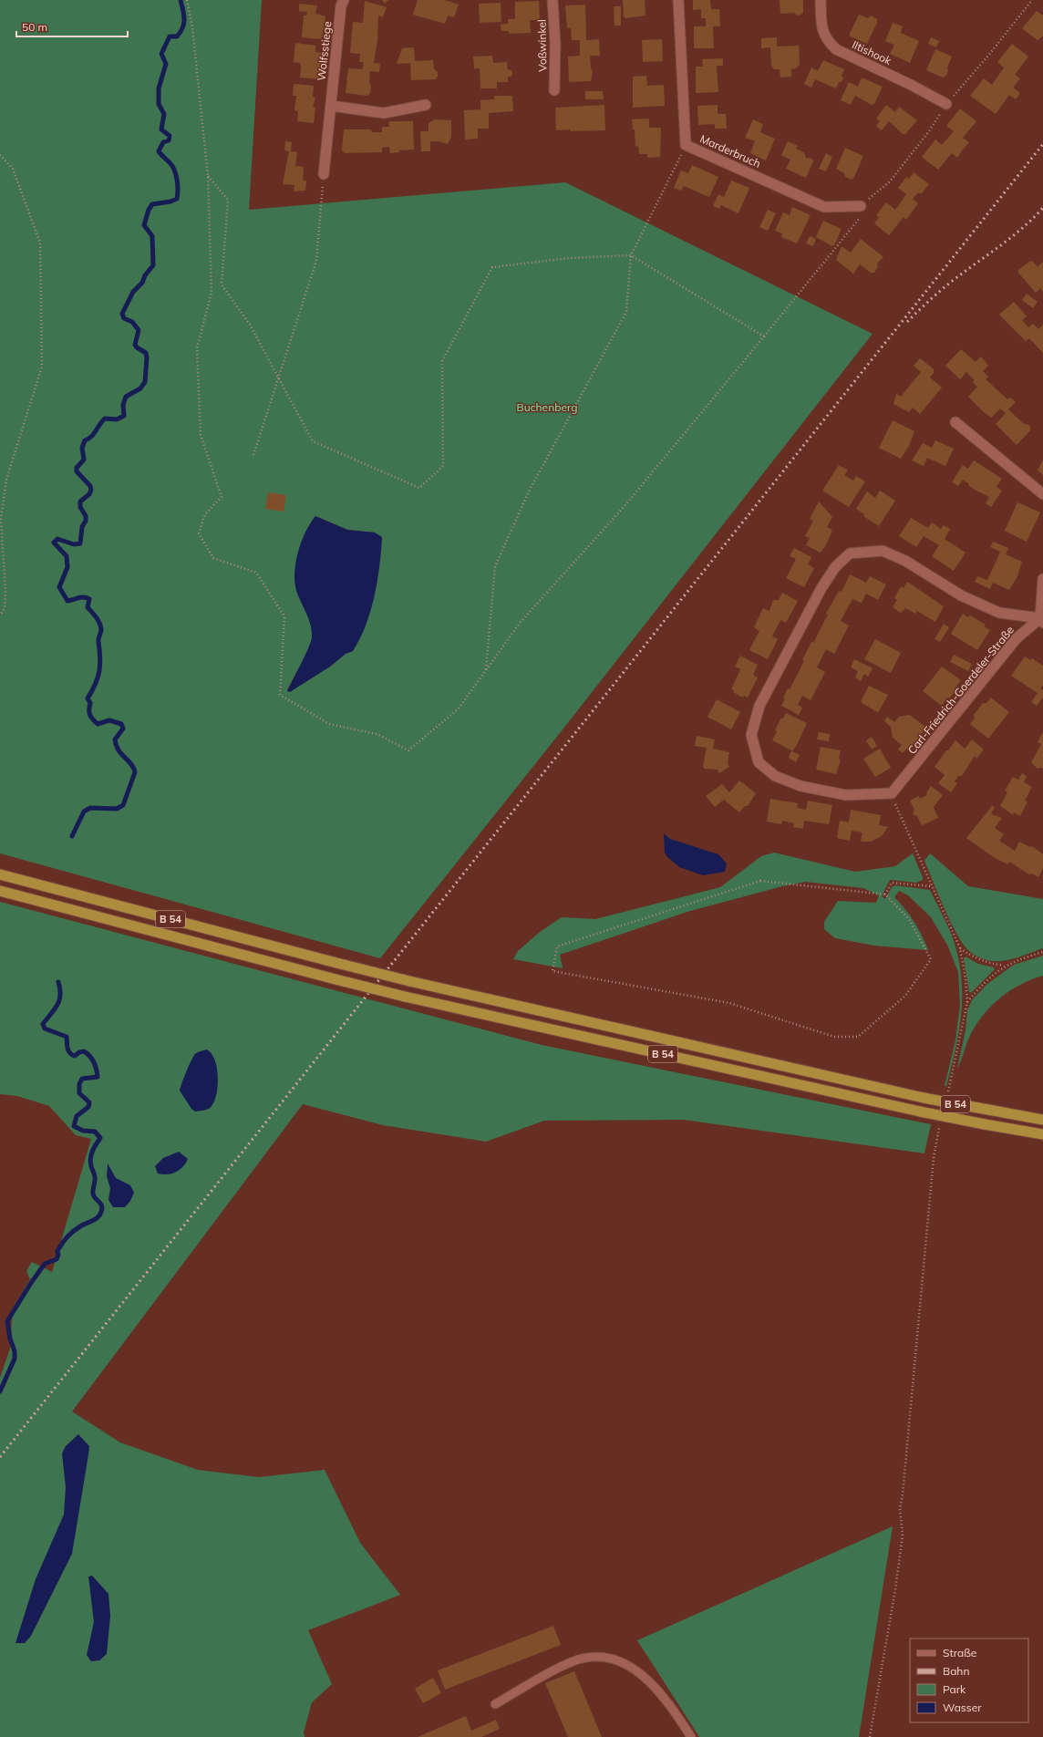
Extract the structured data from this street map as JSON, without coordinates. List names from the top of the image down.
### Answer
{
  "streets": {
    "highway": ["B 54"],
    "street": [
      "Voßwinkel",
      "Wolfsstiege",
      "Iltishook",
      "Marderbruch",
      "Carl-Friedrich-Goerdeler-Straße"
    ]
  },
  "parks": ["Buchenberg"],
  "legend": [
    "Straße",
    "Bahn",
    "Park",
    "Wasser"
  ],
  "scale_bar": "50 m"
}
